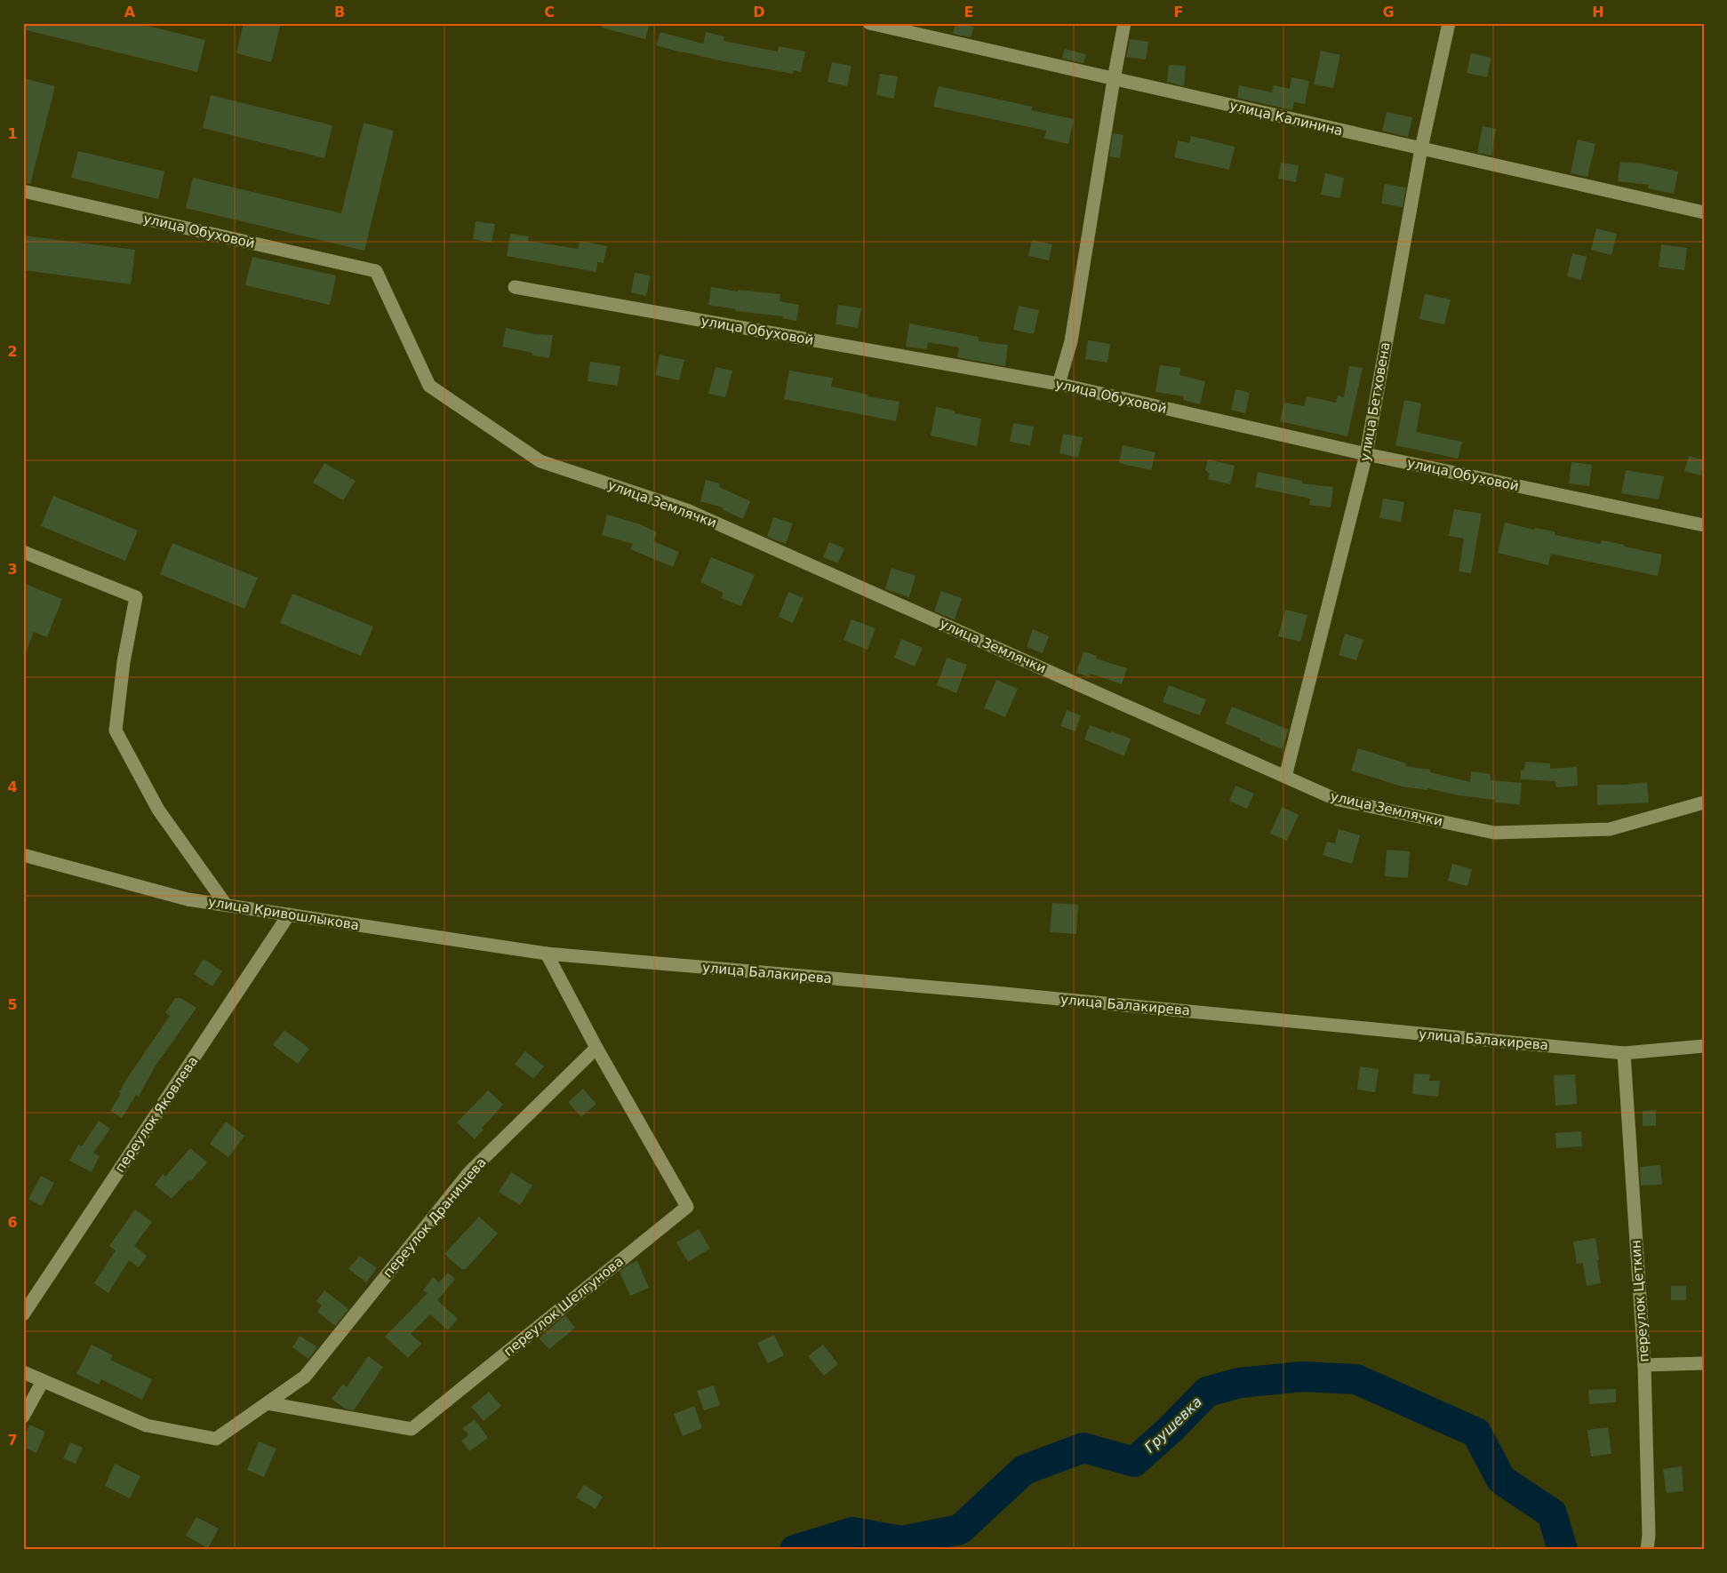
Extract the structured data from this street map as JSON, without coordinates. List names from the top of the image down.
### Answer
{
  "streets": {
    "street": [
      "улица Калинина",
      "улица Обуховой",
      "улица Бетховена",
      "улица Землячки",
      "улица Кривошлыкова",
      "улица Балакирева",
      "переулок Яковлева",
      "переулок Дранищева",
      "переулок Цеткин",
      "переулок Шелгунова"
    ]
  },
  "crossings": [
    ["улица Калинина", "улица Бетховена"],
    ["улица Обуховой", "улица Бетховена"],
    ["улица Обуховой", "улица Землячки"],
    ["улица Бетховена", "улица Землячки"],
    ["улица Кривошлыкова", "улица Балакирева"],
    ["улица Кривошлыкова", "переулок Яковлева"],
    ["улица Балакирева", "переулок Цеткин"],
    ["переулок Дранищева", "переулок Шелгунова"]
  ],
  "water": ["Грушевка"],
  "grid": {
    "columns": [
      "A",
      "B",
      "C",
      "D",
      "E",
      "F",
      "G",
      "H"
    ],
    "rows": [
      "1",
      "2",
      "3",
      "4",
      "5",
      "6",
      "7"
    ]
  }
}
